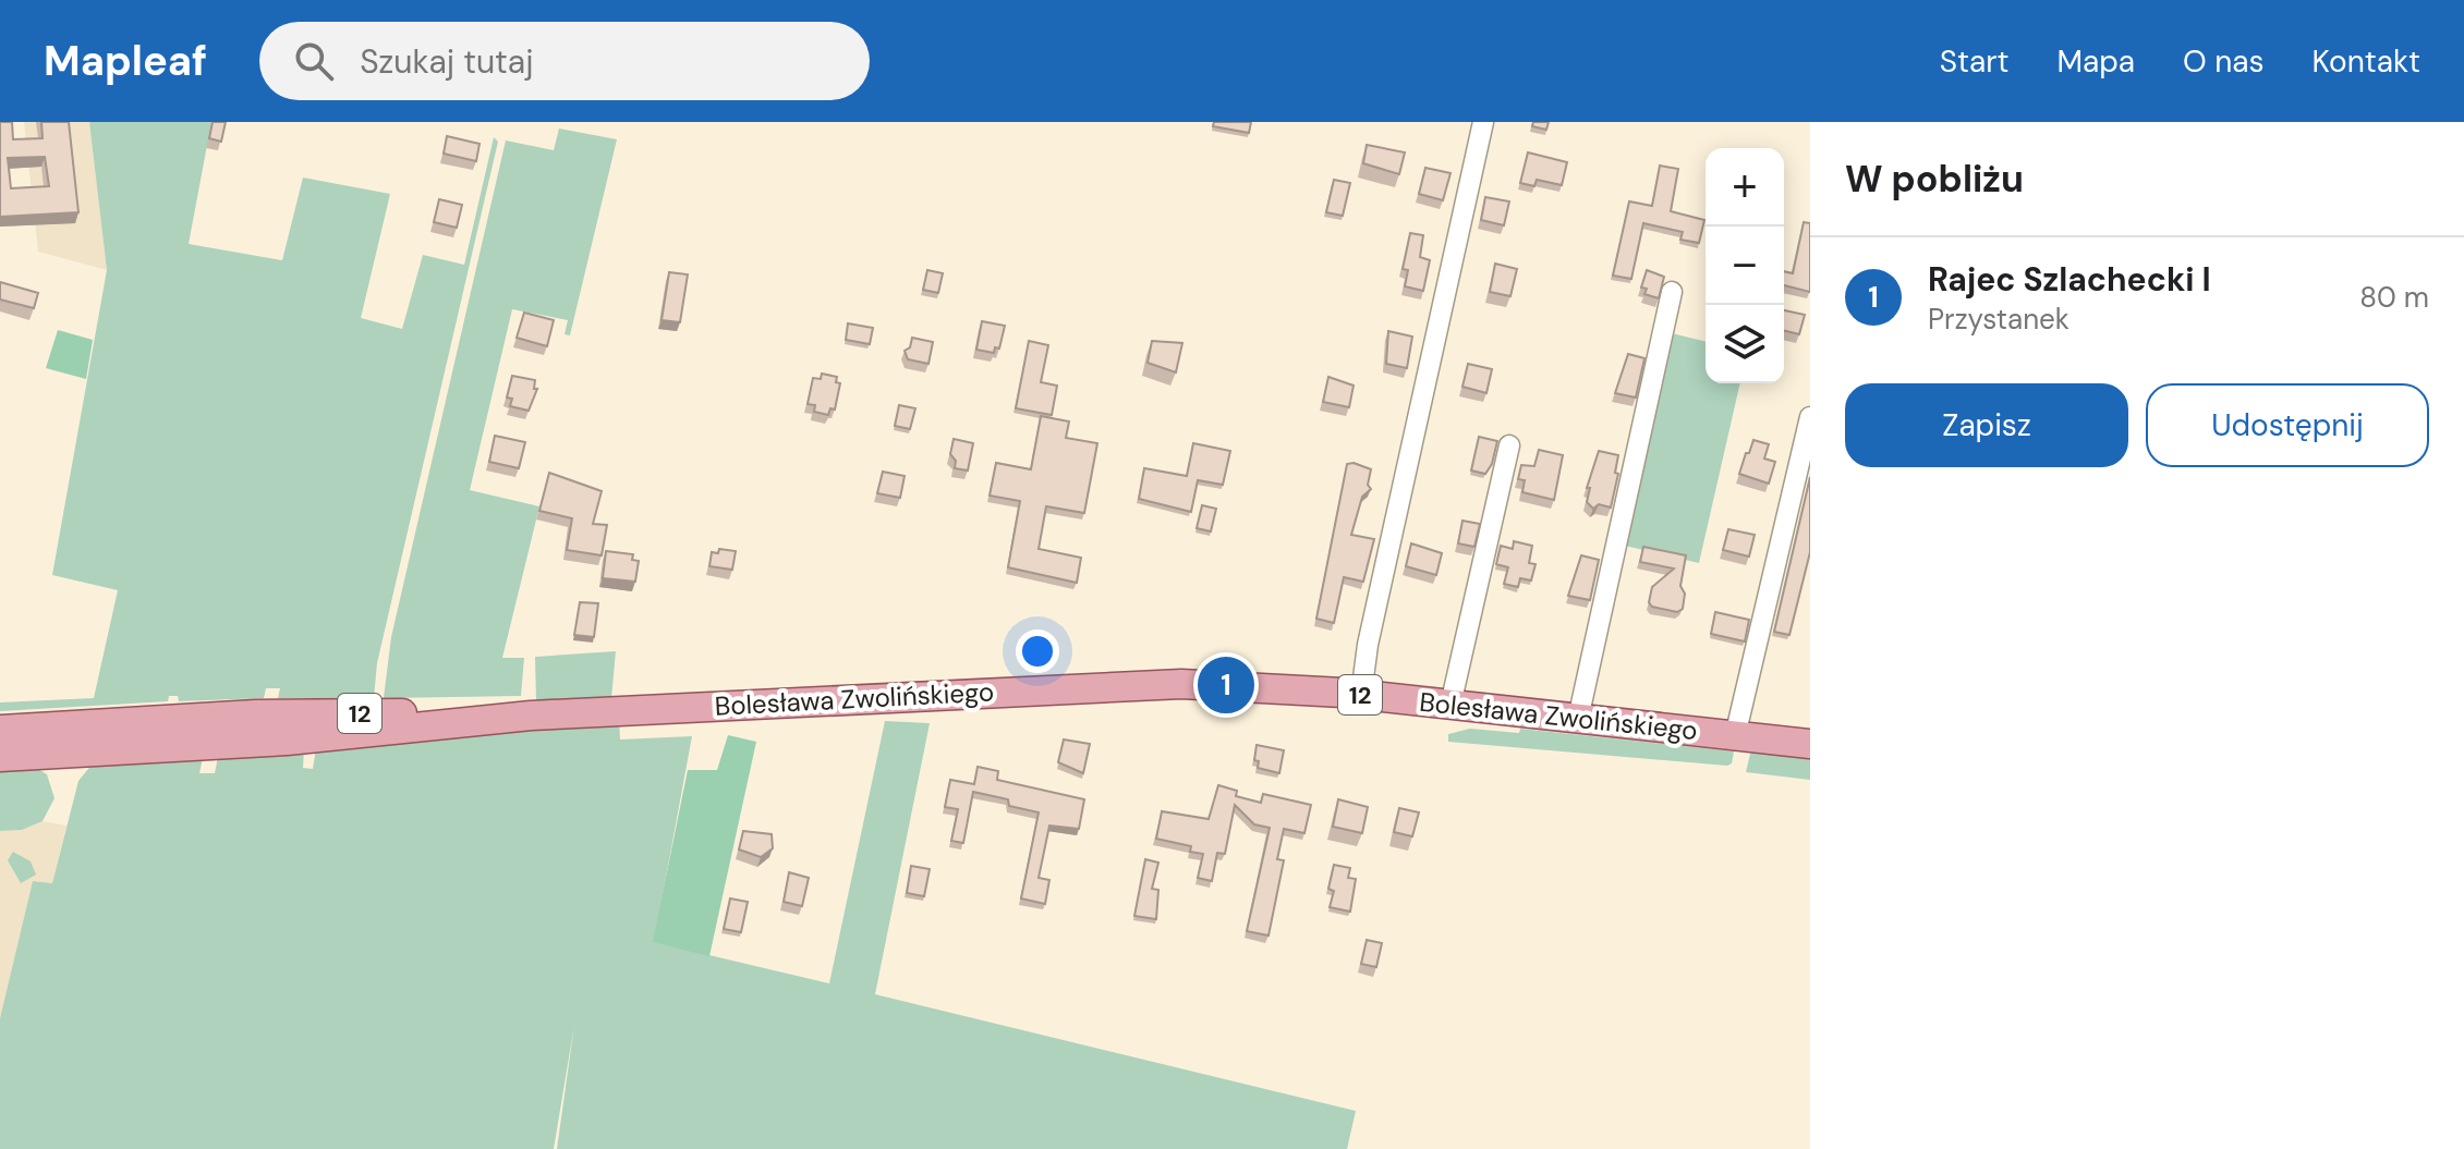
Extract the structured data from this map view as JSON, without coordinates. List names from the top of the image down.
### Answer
{
  "streets": {
    "main road": ["12", "Bolesława Zwolińskiego"]
  },
  "page": {
    "header": "Mapleaf",
    "search": "Szukaj tutaj",
    "nav": [
      "Start",
      "Mapa",
      "O nas",
      "Kontakt"
    ],
    "heading": "W pobliżu",
    "map_buttons": ["+", "−"],
    "list": [
      {
        "mark": "1",
        "name": "Rajec Szlachecki I",
        "note": "Przystanek",
        "value": "80 m"
      }
    ],
    "buttons": ["Zapisz", "Udostępnij"],
    "pins": "1"
  }
}
